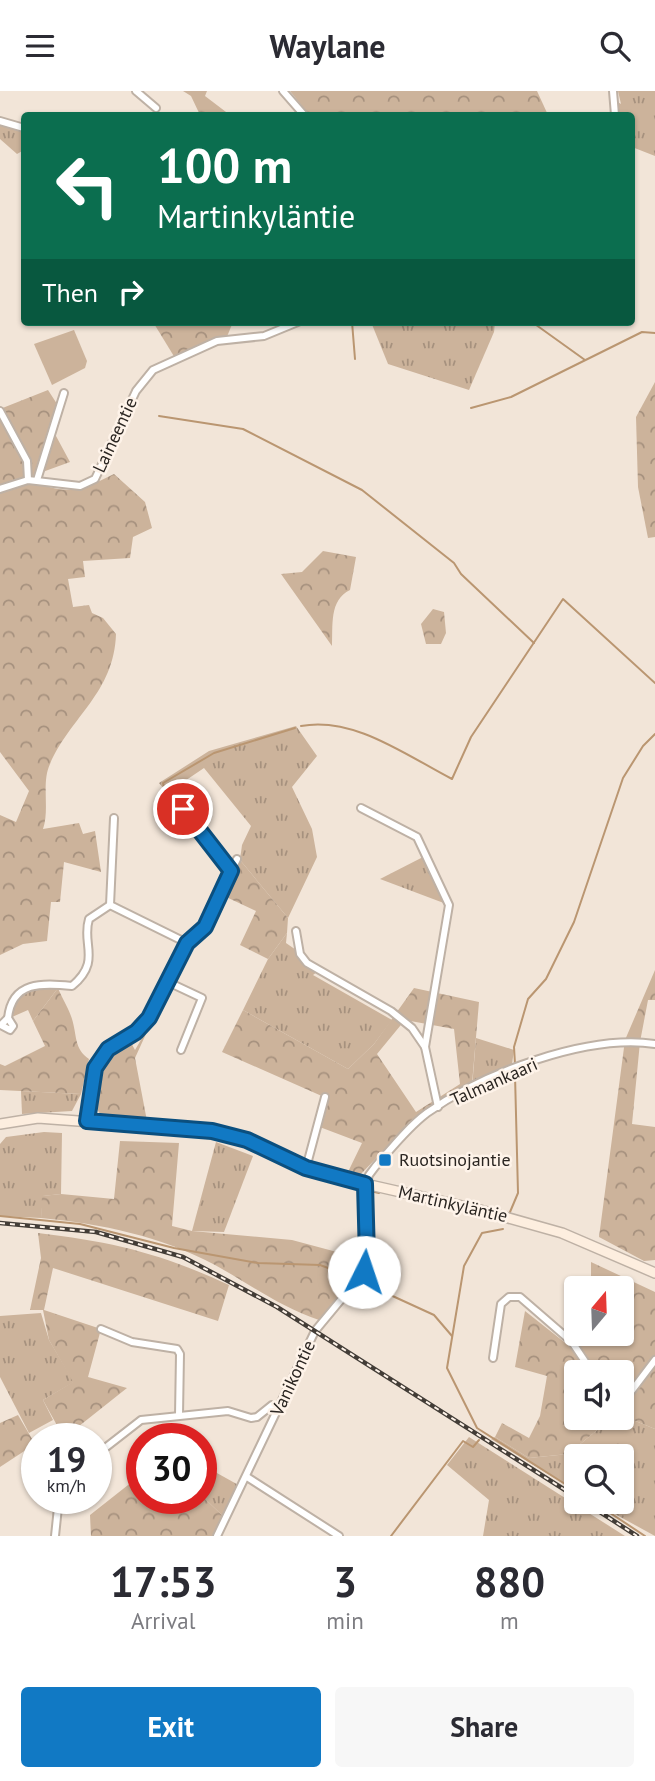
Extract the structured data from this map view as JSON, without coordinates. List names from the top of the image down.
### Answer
{
  "streets": {
    "street": [
      "Laineentie",
      "Talmankaari",
      "Martinkyläntie",
      "Vanikontie"
    ]
  },
  "crossings": [
    ["Talmankaari", "Martinkyläntie"],
    ["Talmankaari", "Vanikontie"],
    ["Martinkyläntie", "Vanikontie"]
  ],
  "places": {
    "transit": ["Ruotsinojantie"]
  },
  "north": "top",
  "page": {
    "header": "Waylane",
    "turn": ["100 m", "Martinkyläntie"],
    "then": "Then",
    "speed": "19 km/h",
    "limit": "30",
    "eta": [
      "17:53",
      "Arrival",
      "3",
      "min",
      "880",
      "m"
    ],
    "buttons": ["Exit", "Share"]
  }
}
